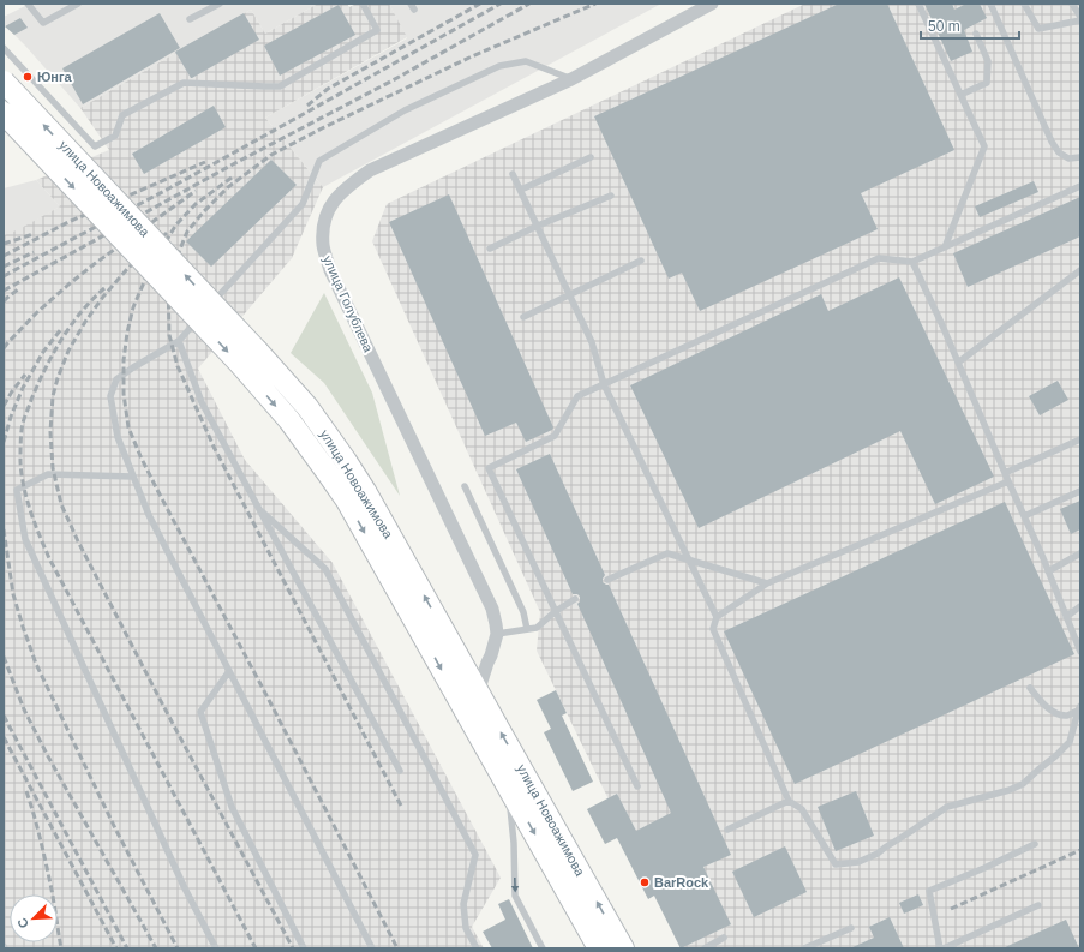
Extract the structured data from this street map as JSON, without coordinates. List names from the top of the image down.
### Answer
{
  "streets": {
    "main road": ["улица Новоажимова"],
    "street": ["улица Голублева"]
  },
  "crossings": [
    ["улица Новоажимова", "улица Голублева"]
  ],
  "places": ["Юнга", "BarRock"],
  "scale_bar": "50 m",
  "north": "bottom left"
}
